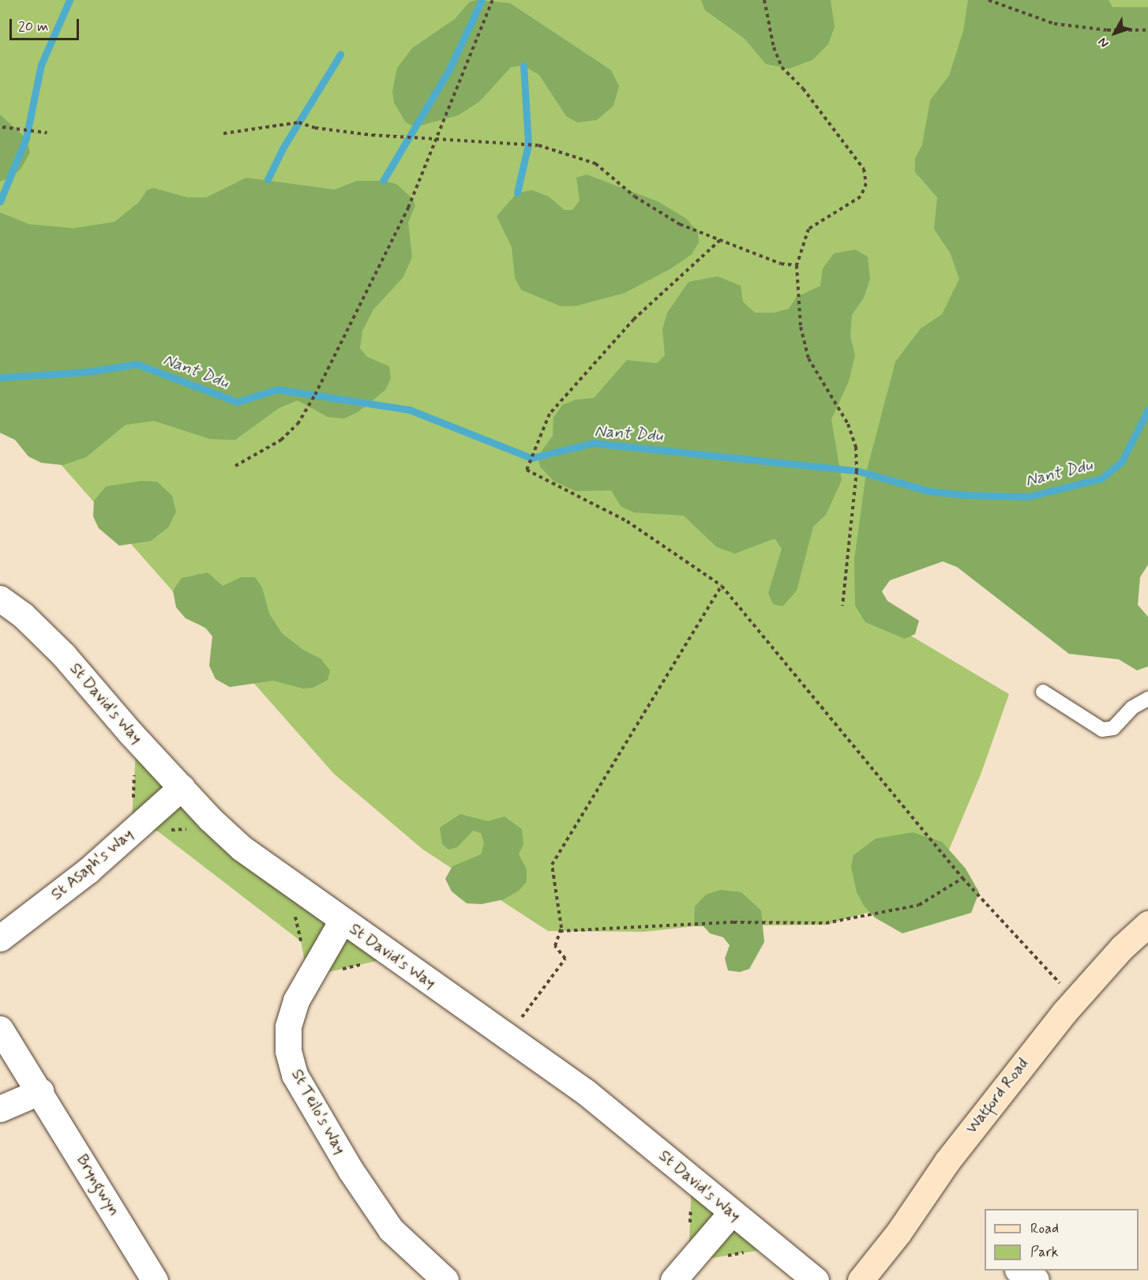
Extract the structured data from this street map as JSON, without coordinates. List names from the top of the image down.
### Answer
{
  "streets": {
    "street": [
      "St David's Way",
      "St Asaph's Way",
      "Watford Road",
      "St Teilo's Way",
      "Bryngwyn"
    ]
  },
  "crossings": [
    ["St David's Way", "St Asaph's Way"],
    ["St David's Way", "St Teilo's Way"]
  ],
  "water": ["Nant Ddu"],
  "legend": ["Road", "Park"],
  "scale_bar": "20 m",
  "north": "bottom left"
}
